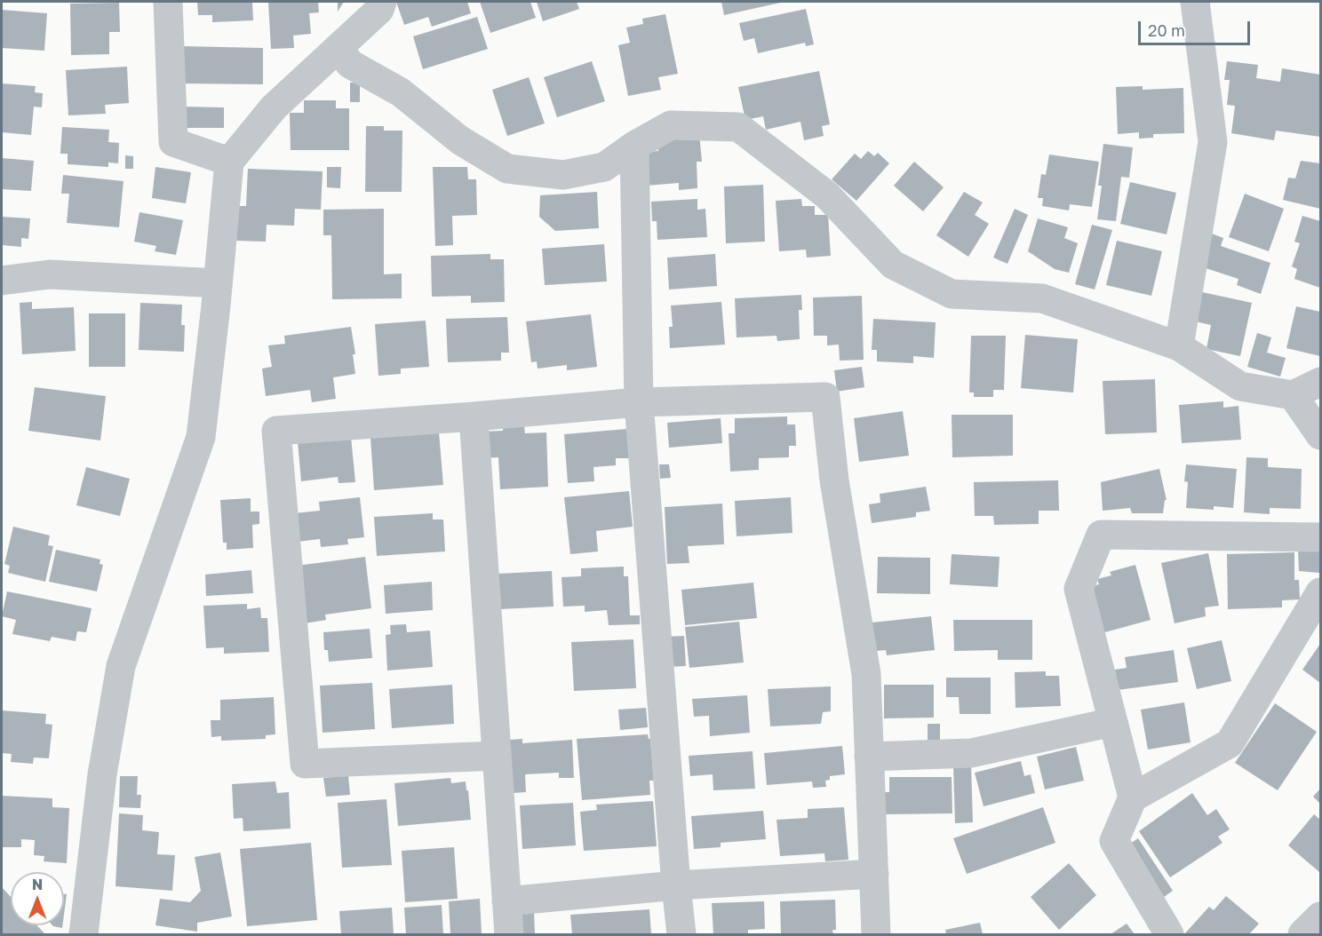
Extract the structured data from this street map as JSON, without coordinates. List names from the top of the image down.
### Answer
{
  "scale_bar": "20 m",
  "north": "top"
}
